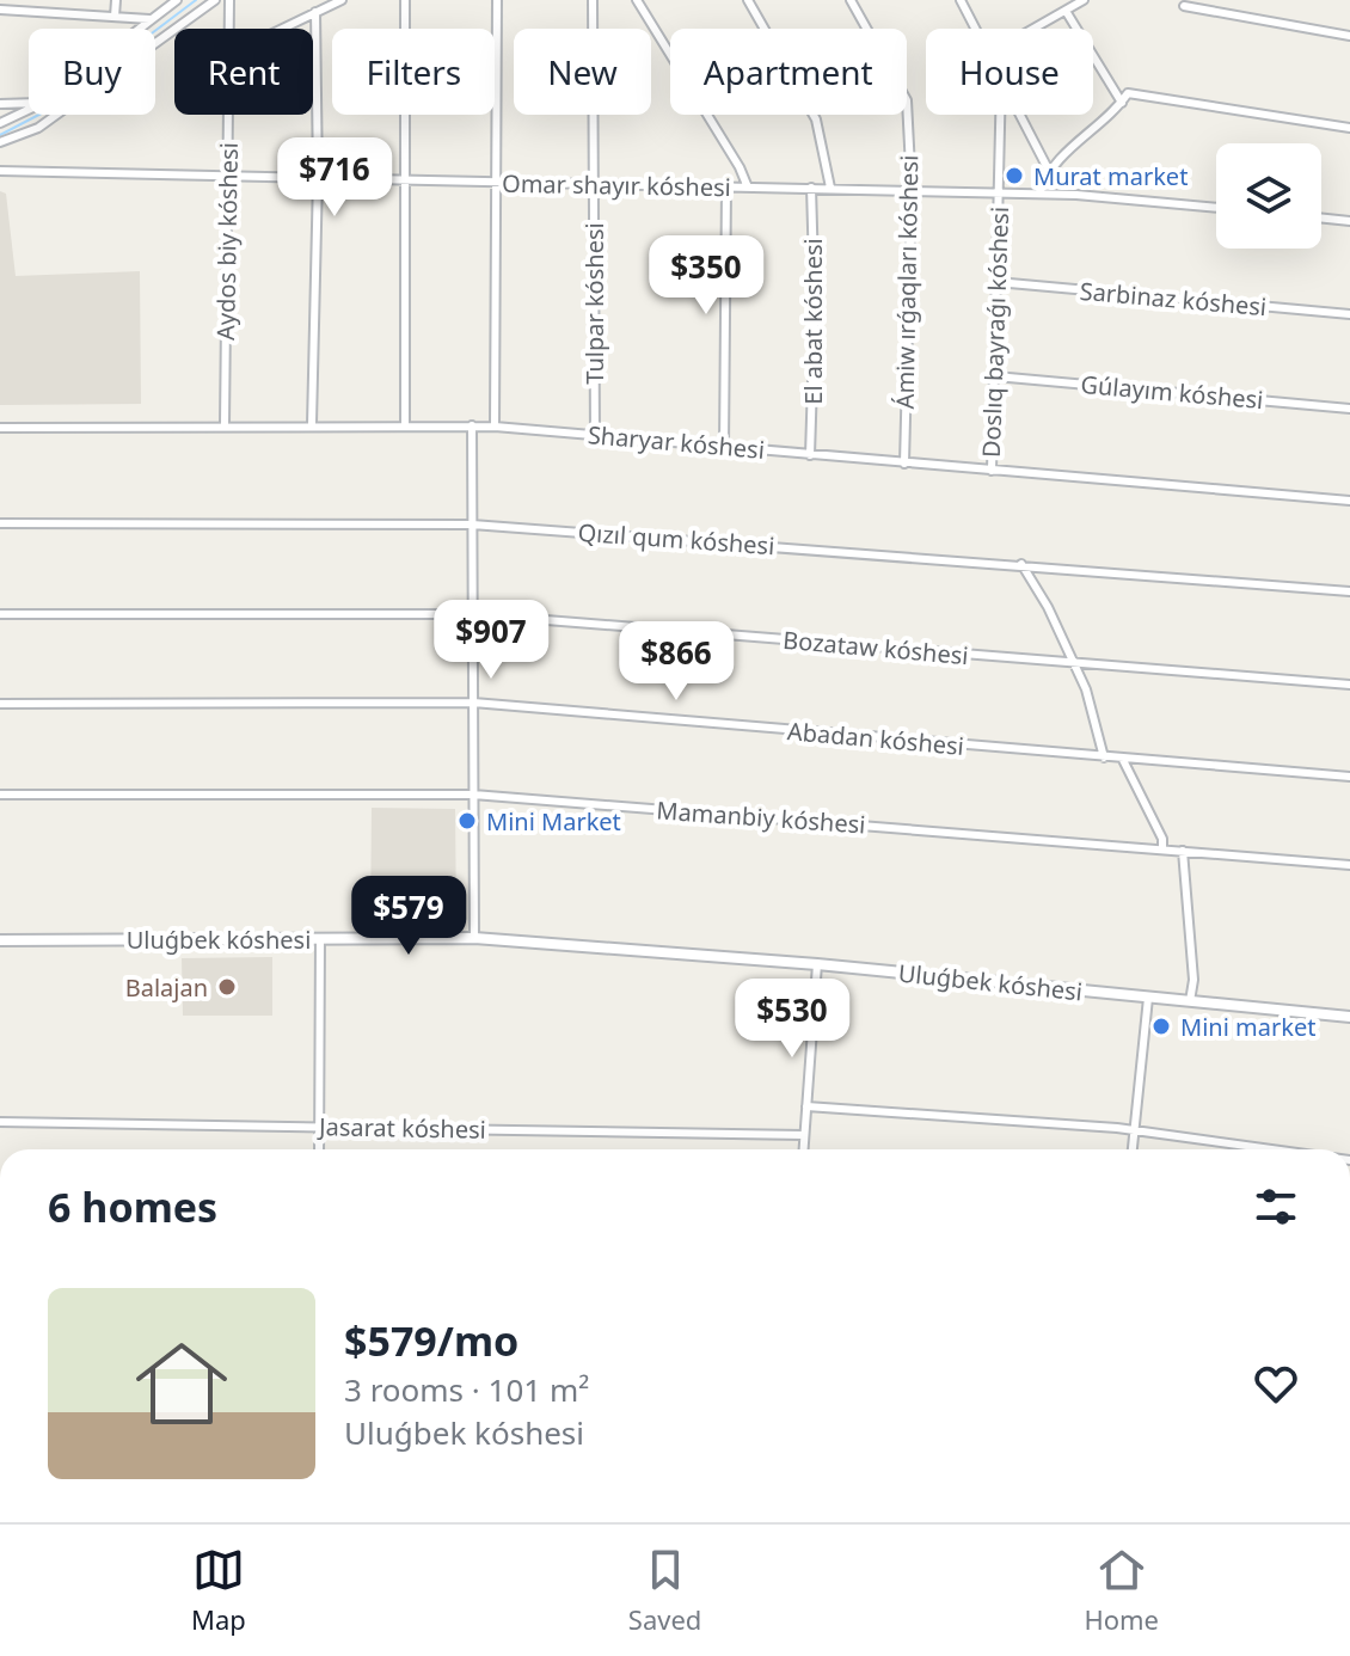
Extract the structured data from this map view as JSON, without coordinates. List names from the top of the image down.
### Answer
{
  "streets": {
    "street": [
      "Omar shayır kóshesi",
      "Aydos biy kóshesi",
      "Ámiw ırǵaqları kóshesi",
      "Sarbinaz kóshesi",
      "Tulpar kóshesi",
      "El abat kóshesi",
      "Doslıq bayraǵı kóshesi",
      "Gúlayım kóshesi",
      "Sharyar kóshesi",
      "Qızıl qum kóshesi",
      "Bozataw kóshesi",
      "Abadan kóshesi",
      "Mamanbiy kóshesi",
      "Uluǵbek kóshesi",
      "Jasarat kóshesi"
    ]
  },
  "crossings": [
    ["Omar shayır kóshesi", "Aydos biy kóshesi"],
    ["Omar shayır kóshesi", "Ámiw ırǵaqları kóshesi"],
    ["Omar shayır kóshesi", "Tulpar kóshesi"],
    ["Omar shayır kóshesi", "El abat kóshesi"],
    ["Omar shayır kóshesi", "Doslıq bayraǵı kóshesi"],
    ["Aydos biy kóshesi", "Sharyar kóshesi"],
    ["Ámiw ırǵaqları kóshesi", "Sharyar kóshesi"],
    ["Sarbinaz kóshesi", "Doslıq bayraǵı kóshesi"],
    ["Tulpar kóshesi", "Sharyar kóshesi"],
    ["El abat kóshesi", "Sharyar kóshesi"],
    ["Doslıq bayraǵı kóshesi", "Gúlayım kóshesi"],
    ["Doslıq bayraǵı kóshesi", "Sharyar kóshesi"]
  ],
  "places": [
    "Murat market",
    "Mini Market",
    "Balajan",
    "Mini market"
  ],
  "page": {
    "chip": [
      "Buy",
      "Rent",
      "Filters",
      "New",
      "Apartment",
      "House"
    ],
    "price": [
      "$716",
      "$350",
      "$907",
      "$866",
      "$579",
      "$530"
    ],
    "heading": "6 homes",
    "list": [
      {
        "name": "$579/mo",
        "note": "3 rooms · 101 m² · Uluǵbek kóshesi"
      }
    ],
    "tabs": ["Map", "Saved", "Home"]
  }
}
